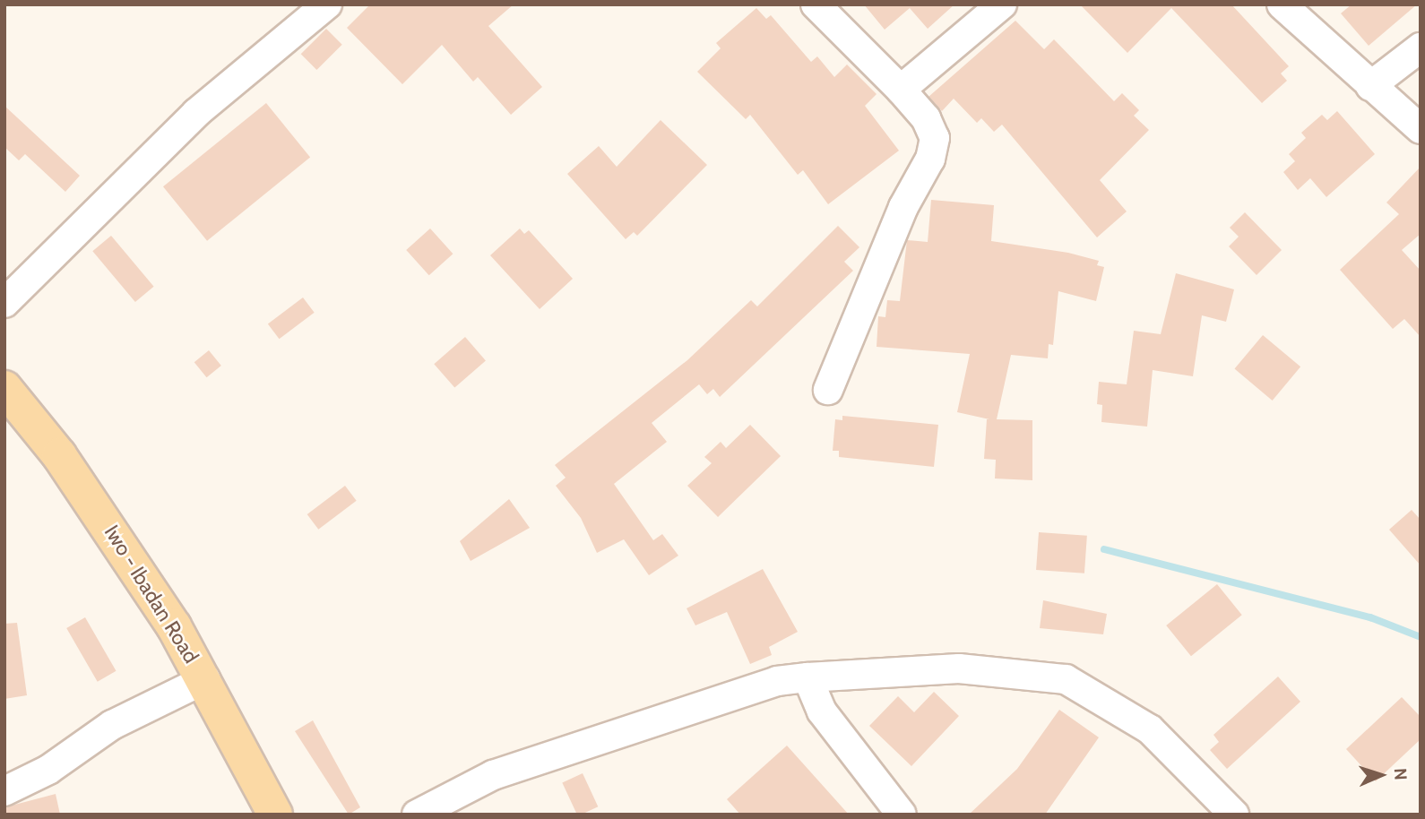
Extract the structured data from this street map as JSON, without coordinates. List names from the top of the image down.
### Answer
{
  "streets": {
    "main road": ["Iwo - Ibadan Road"]
  },
  "north": "right"
}
